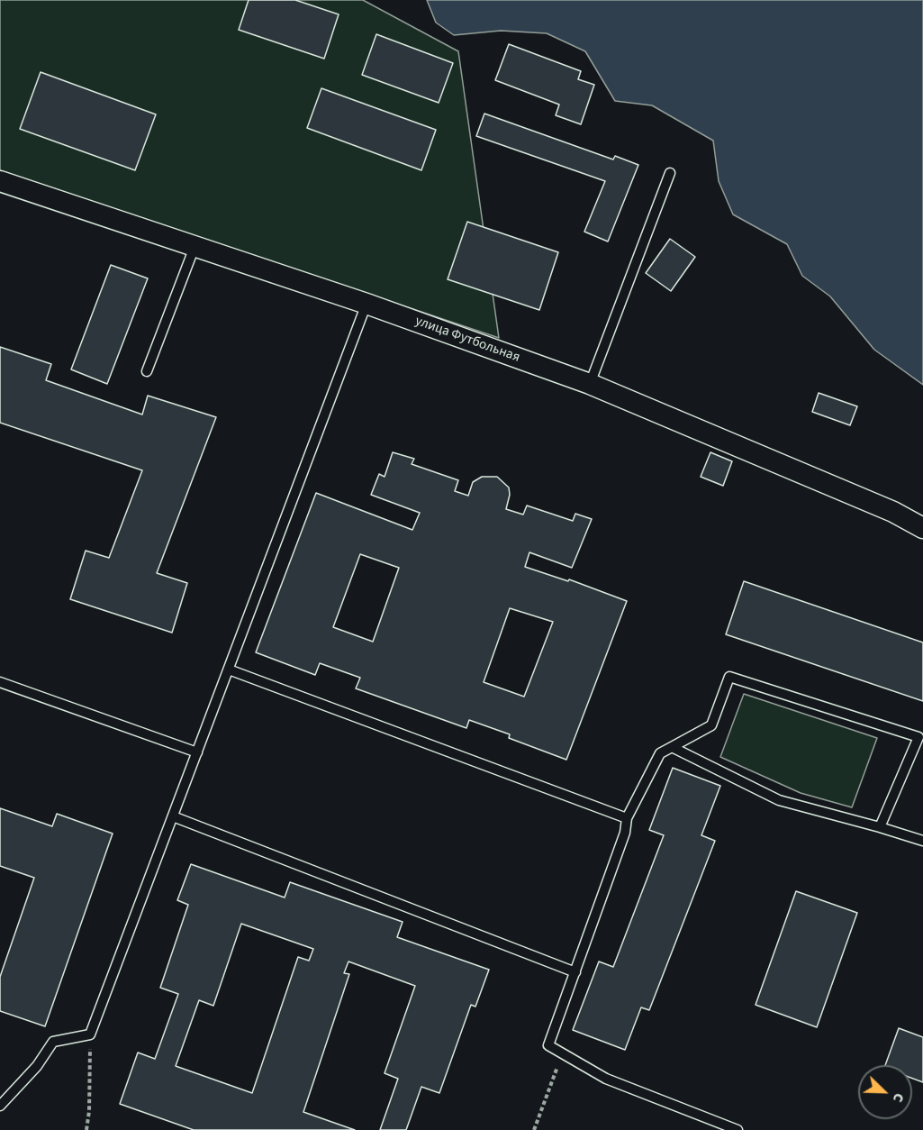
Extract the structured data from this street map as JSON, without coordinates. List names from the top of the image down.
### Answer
{
  "streets": {
    "street": ["улица Футбольная"]
  },
  "north": "bottom right"
}
